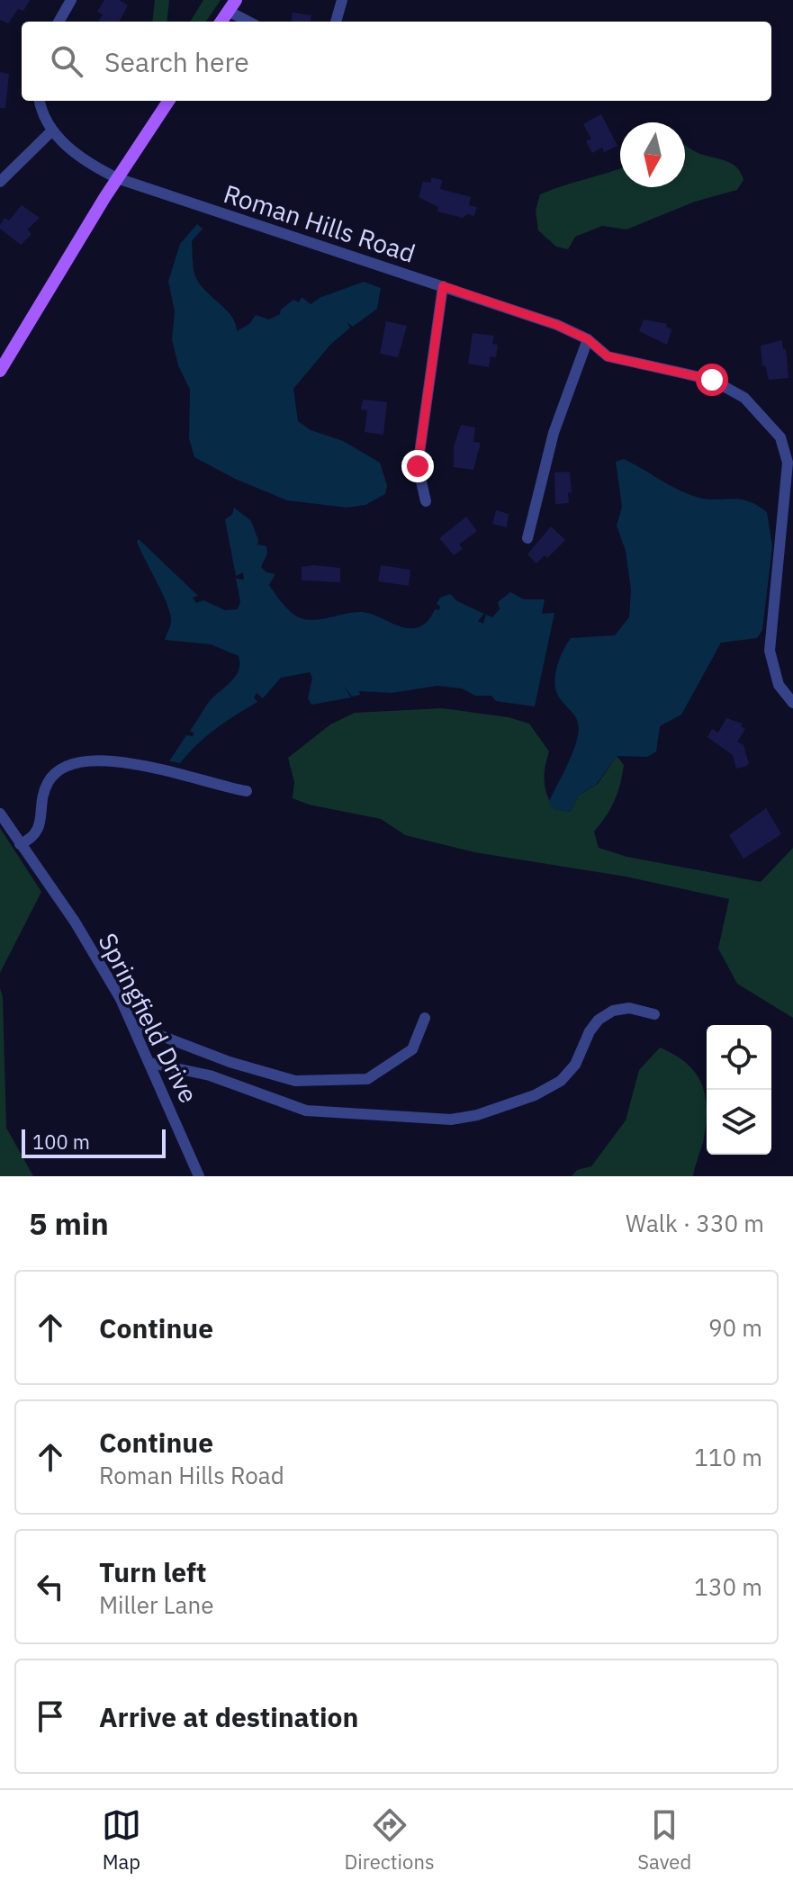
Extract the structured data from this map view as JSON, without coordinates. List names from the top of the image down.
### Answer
{
  "streets": {
    "street": ["Roman Hills Road", "Springfield Drive"]
  },
  "scale_bar": "100 m",
  "north": "bottom",
  "page": {
    "search": "Search here",
    "scale": "100 m",
    "heading": ["5 min", "Walk · 330 m"],
    "list": [
      ["Continue", "90 m"],
      ["Continue", "Roman Hills Road", "110 m"],
      ["Turn left", "Miller Lane", "130 m"],
      "Arrive at destination"
    ],
    "nav": ["Map", "Directions", "Saved"]
  }
}
